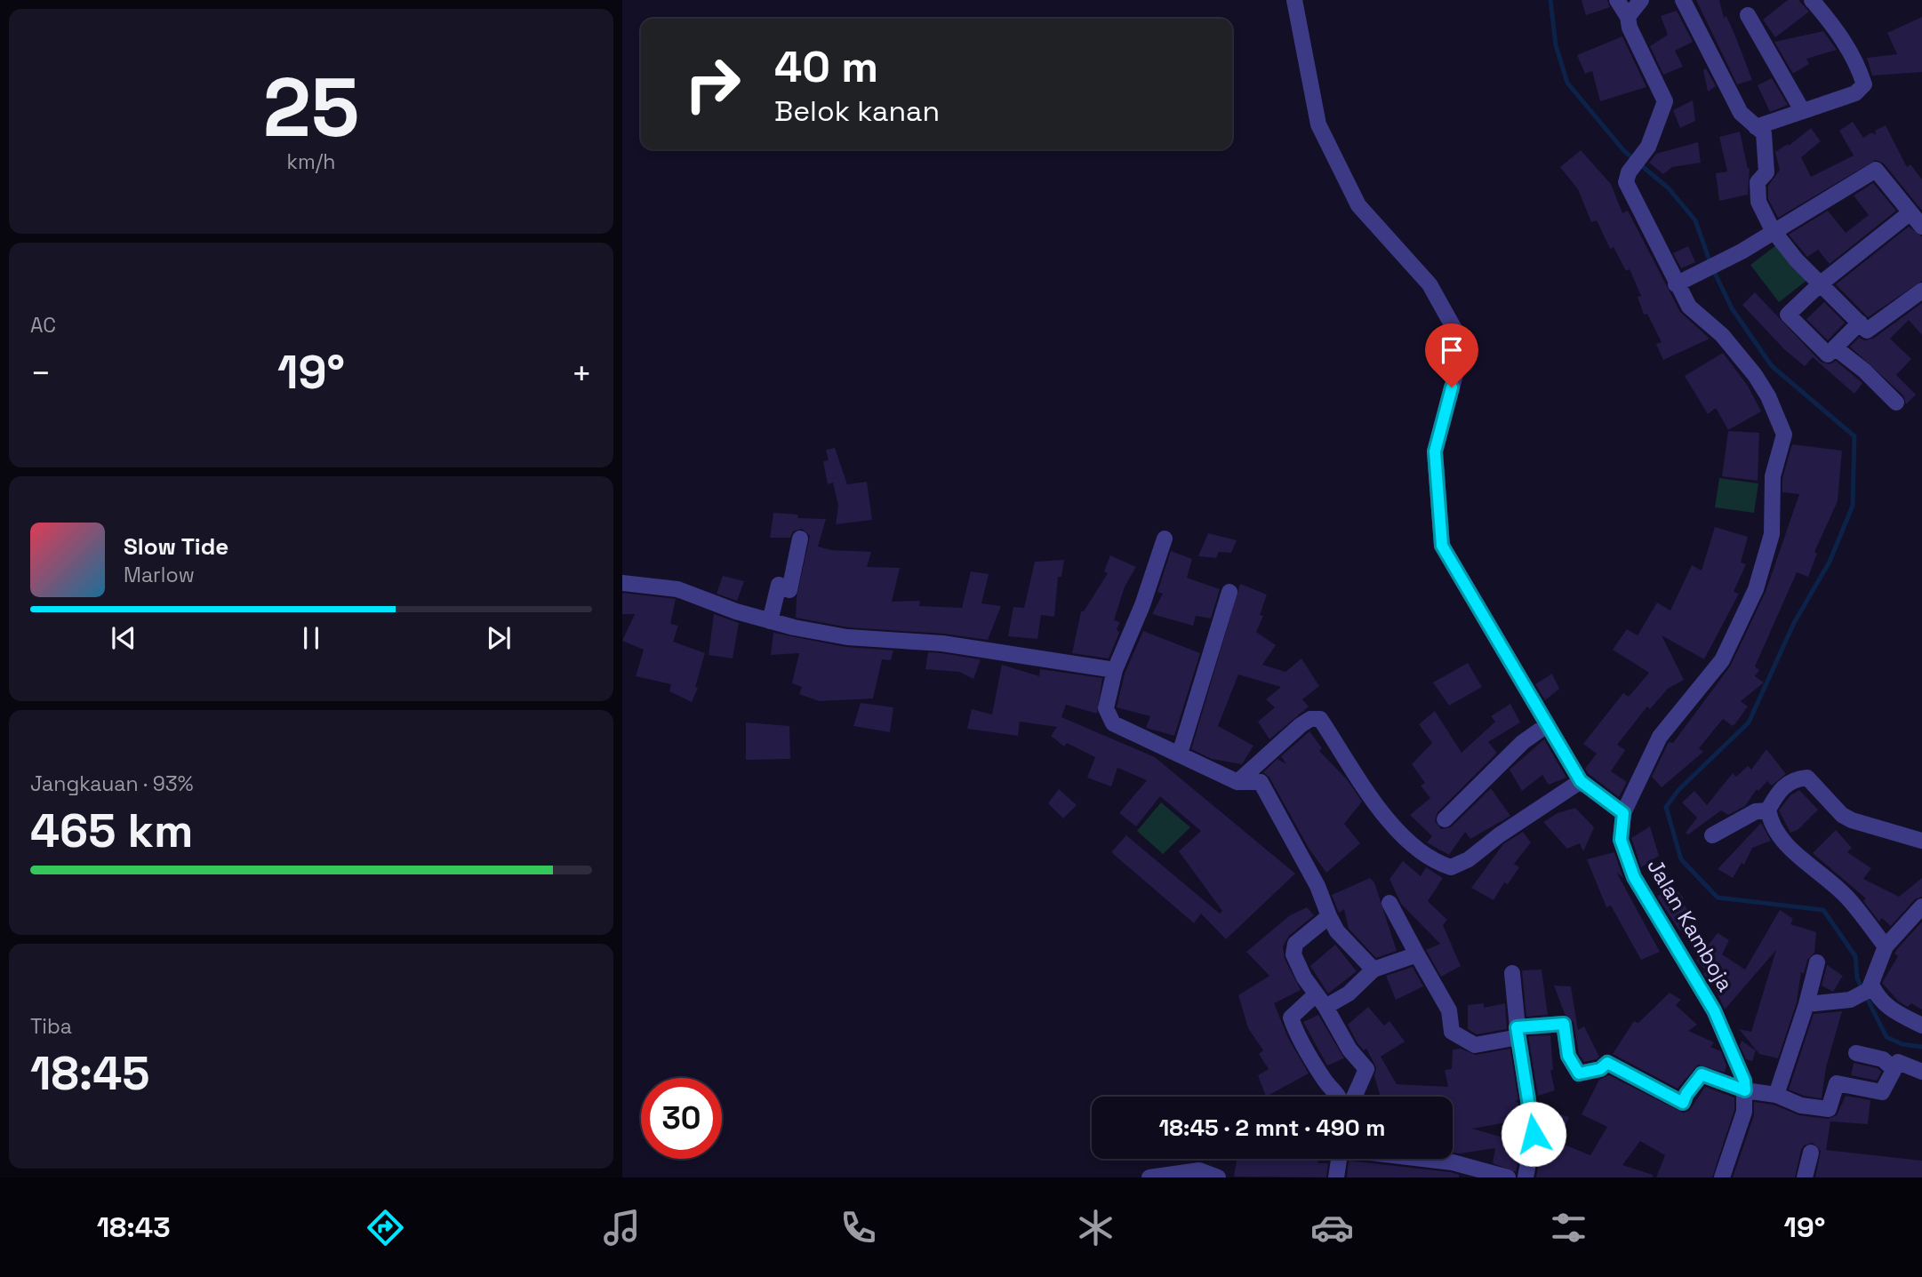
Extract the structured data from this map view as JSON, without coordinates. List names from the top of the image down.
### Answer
{
  "streets": {
    "street": ["Jalan Kamboja"]
  },
  "page": {
    "tile": [
      ["25", "km/h"],
      "AC",
      ["Jangkauan · 93%", "465 km"],
      ["Tiba", "18:45"]
    ],
    "turn": ["40 m", "Belok kanan"],
    "heat": ["−", "19°", "+"],
    "song": ["Slow Tide", "Marlow"],
    "limit": "30",
    "trip": "18:45 · 2 mnt · 490 m",
    "tabs": ["18:43", "19°"]
  }
}
